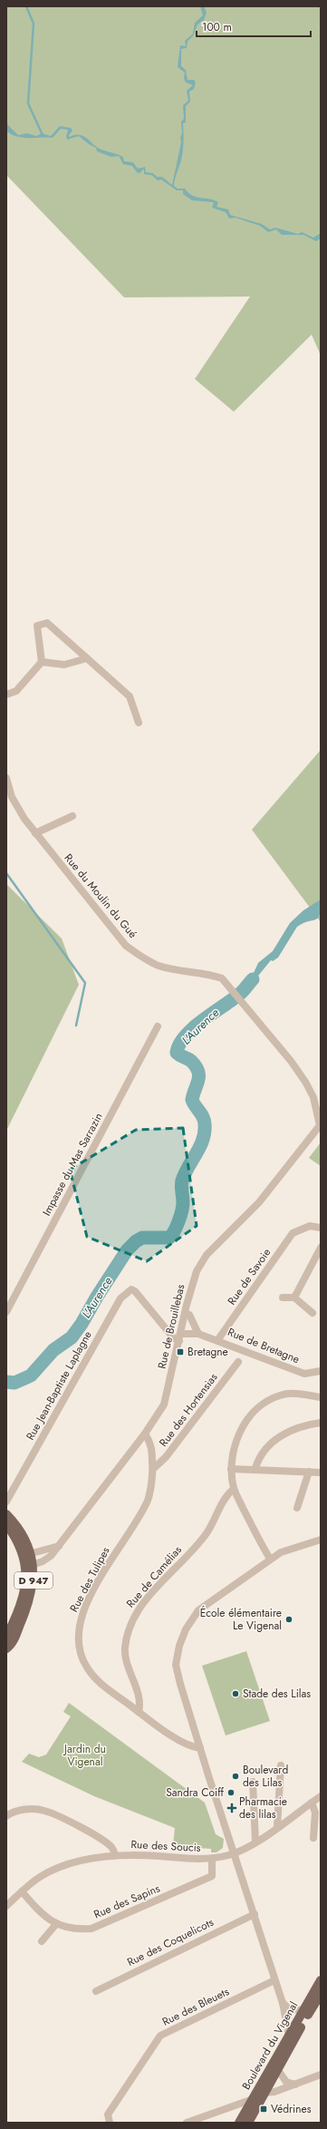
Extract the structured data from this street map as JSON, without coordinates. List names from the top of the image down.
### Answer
{
  "streets": {
    "main road": ["D 947", "Boulevard du Vigenal"],
    "street": [
      "Rue du Moulin du Gué",
      "Impasse du Mas Sarrazin",
      "Rue de Savoie",
      "Rue de Brouillebas",
      "Rue de Bretagne",
      "Rue Jean-Baptiste Laplagne",
      "Rue des Hortensias",
      "Rue de Camélias",
      "Rue des Tulipes",
      "Rue des Soucis",
      "Rue des Sapins",
      "Rue des Coquelicots",
      "Rue des Bleuets"
    ]
  },
  "crossings": [
    ["Rue du Moulin du Gué", "Rue de Brouillebas"],
    ["Rue de Savoie", "Rue de Bretagne"],
    ["Rue de Brouillebas", "Rue Jean-Baptiste Laplagne"],
    ["Rue de Brouillebas", "Rue des Tulipes"],
    ["Rue de Brouillebas", "D 947"],
    ["Rue des Hortensias", "Rue des Tulipes"],
    ["Rue de Camélias", "Rue des Tulipes"],
    ["Rue des Soucis", "Rue des Sapins"]
  ],
  "water": ["L'Aurence"],
  "parks": ["Jardin du Vigenal"],
  "places": {
    "transit": ["Bretagne", "Védrines"],
    "other": [
      "École élémentaire Le Vigenal",
      "Stade des Lilas",
      "Boulevard des Lilas",
      "Sandra Coiff"
    ],
    "health": ["Pharmacie des lilas"]
  },
  "scale_bar": "100 m"
}
